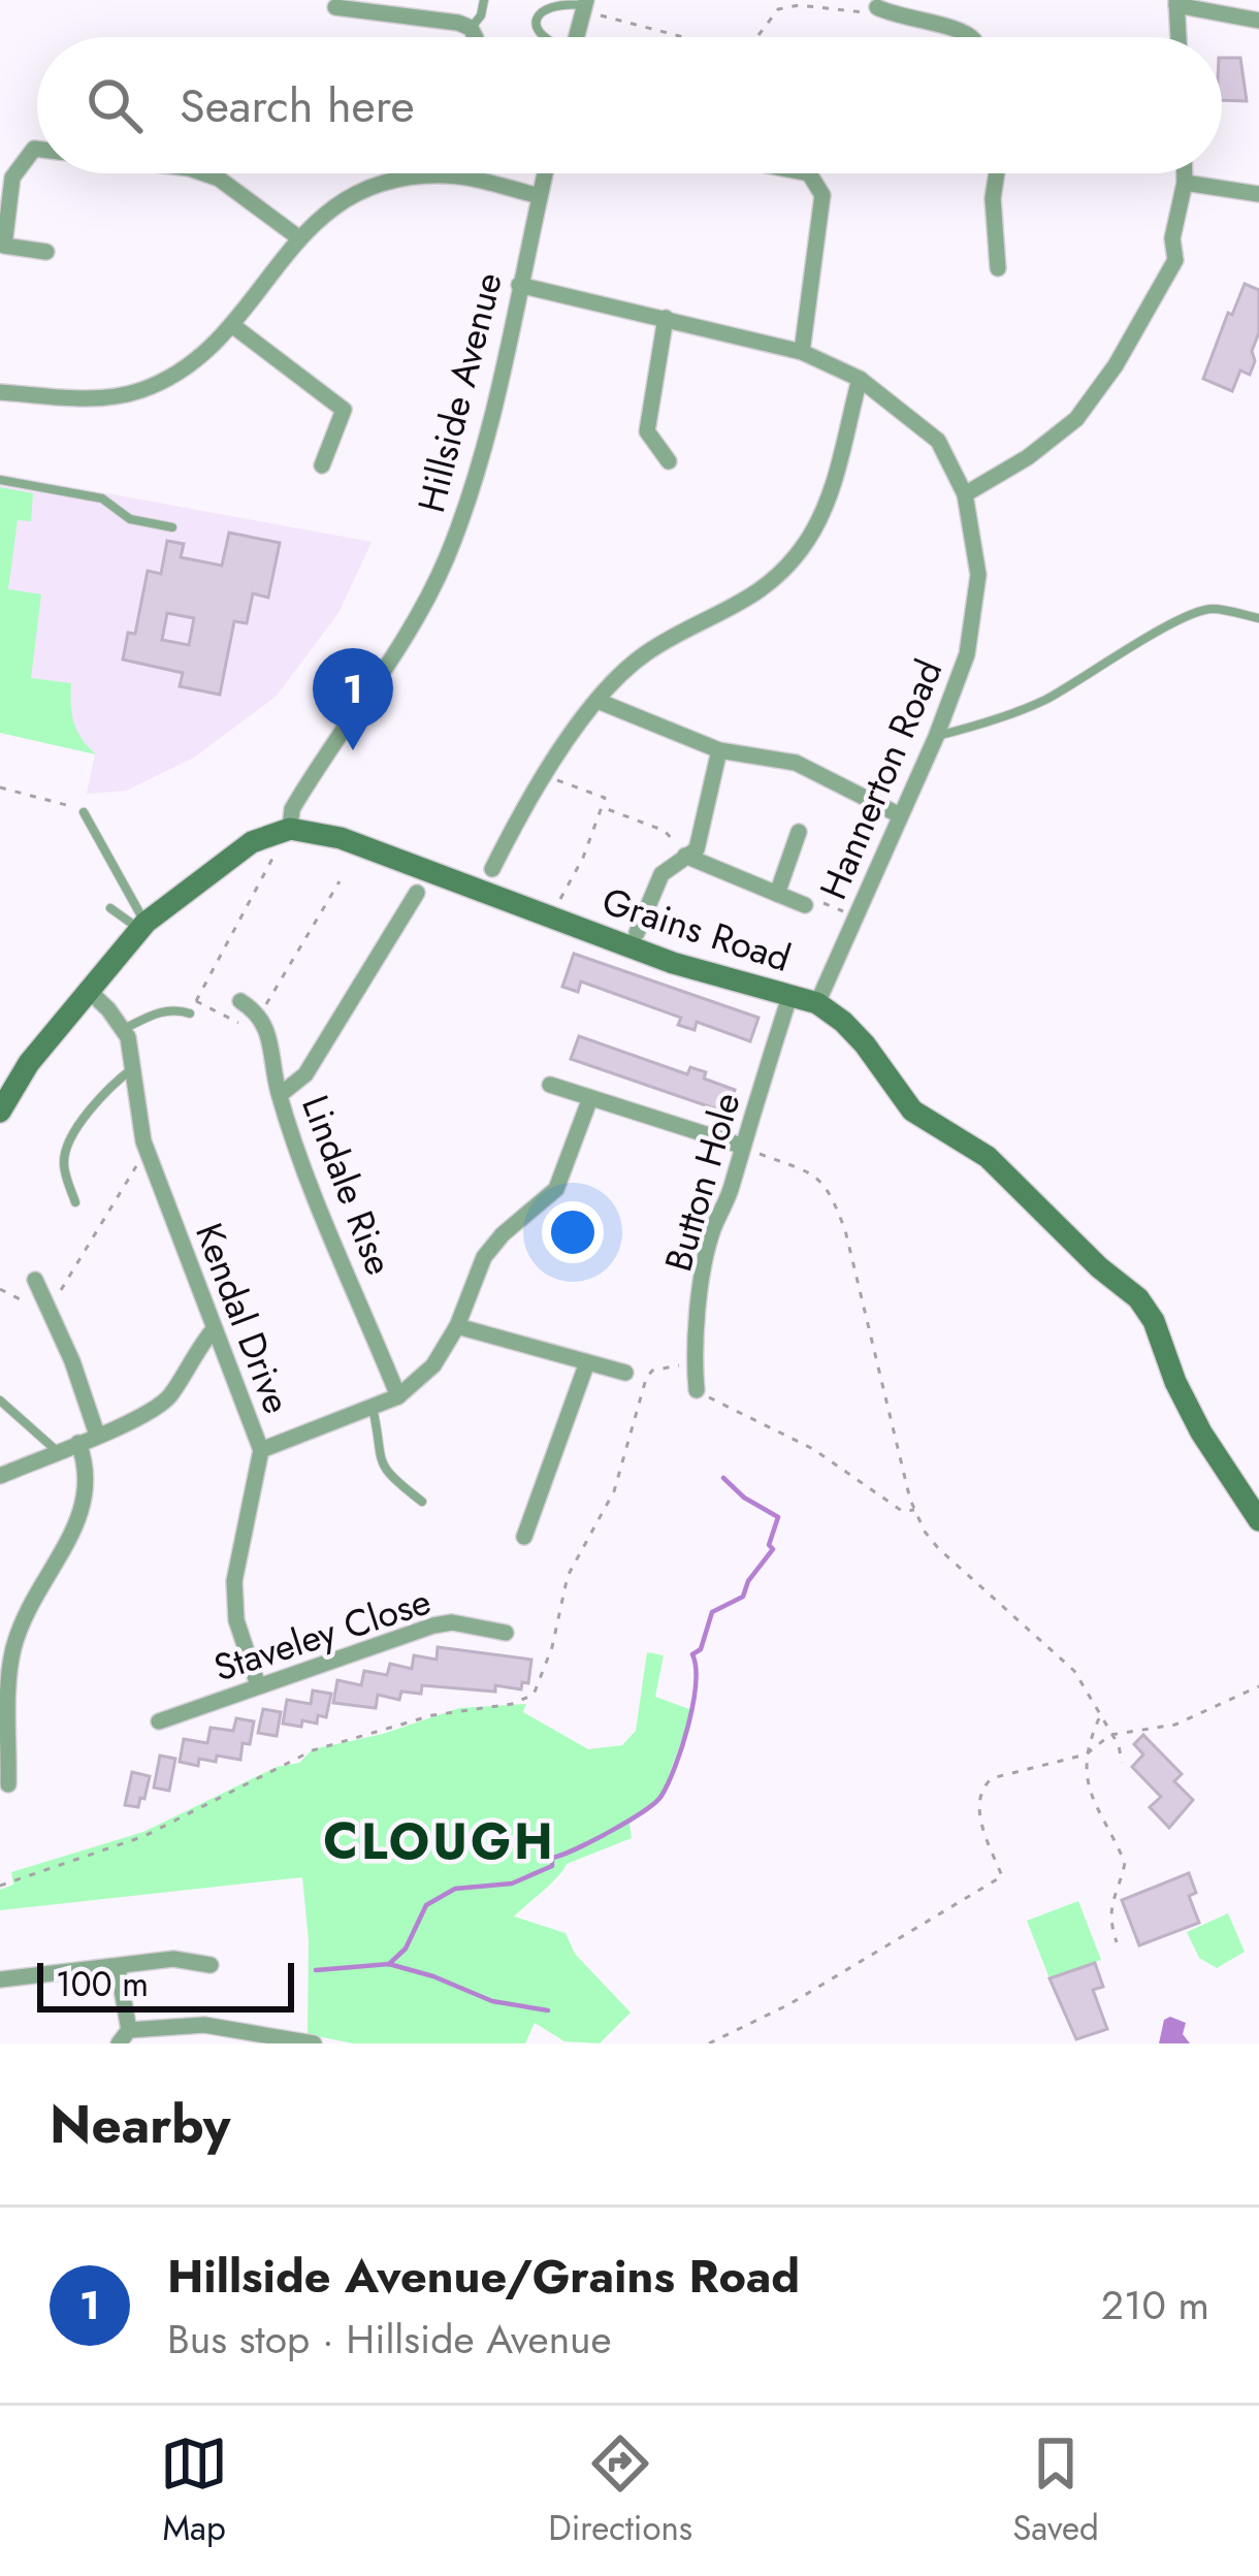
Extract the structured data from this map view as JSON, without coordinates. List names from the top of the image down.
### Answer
{
  "streets": {
    "street": [
      "Hillside Avenue",
      "Hannerton Road",
      "Grains Road",
      "Button Hole",
      "Lindale Rise",
      "Kendal Drive",
      "Staveley Close"
    ]
  },
  "crossings": [
    ["Hillside Avenue", "Hannerton Road"],
    ["Hillside Avenue", "Grains Road"],
    ["Hannerton Road", "Grains Road"],
    ["Grains Road", "Button Hole"],
    ["Kendal Drive", "Staveley Close"]
  ],
  "districts": ["CLOUGH"],
  "scale_bar": "100 m",
  "page": {
    "search": "Search here",
    "pins": "1",
    "scale": "100 m",
    "heading": "Nearby",
    "list": [
      {
        "mark": "1",
        "name": "Hillside Avenue/Grains Road",
        "note": "Bus stop · Hillside Avenue",
        "value": "210 m"
      }
    ],
    "nav": ["Map", "Directions", "Saved"]
  }
}
